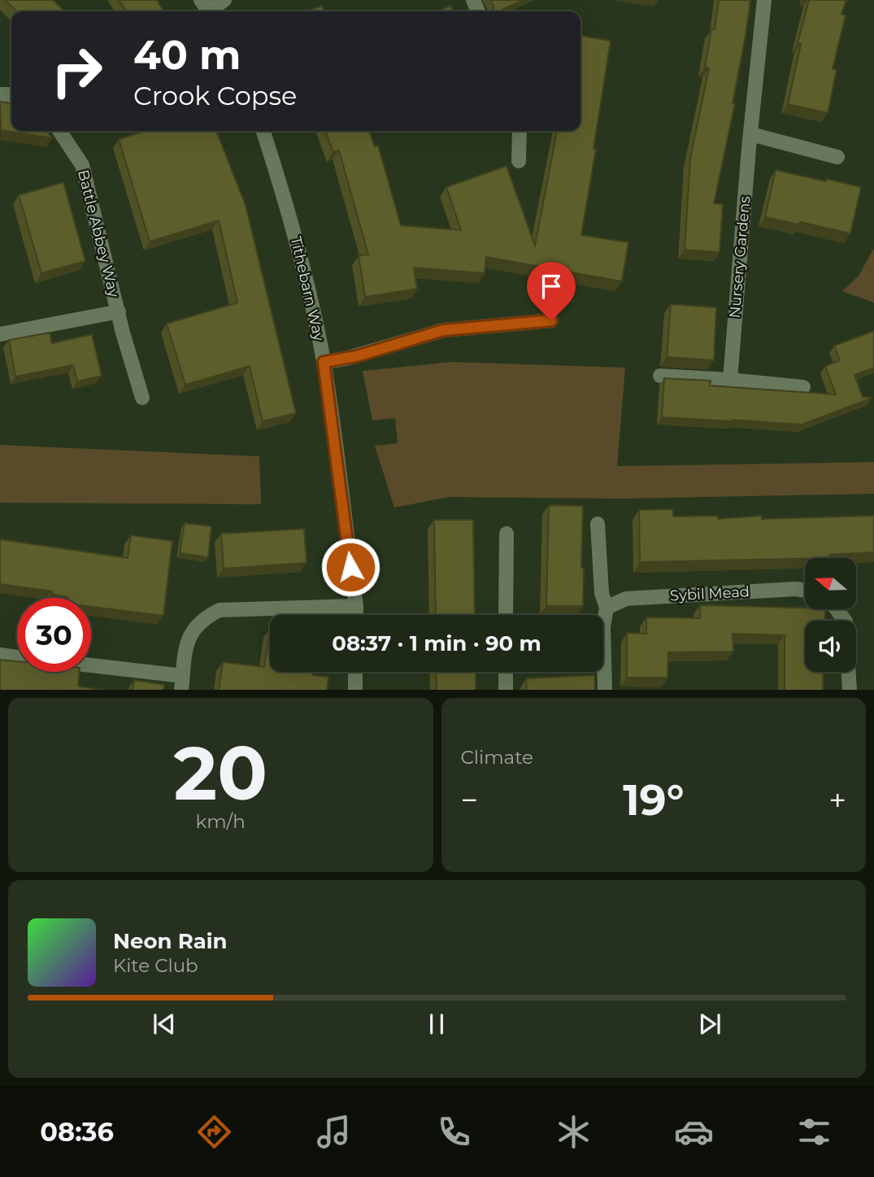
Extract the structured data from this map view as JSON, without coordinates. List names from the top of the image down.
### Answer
{
  "streets": {
    "street": [
      "Battle Abbey Way",
      "Nursery Gardens",
      "Tithebarn Way",
      "Sybil Mead"
    ]
  },
  "north": "left",
  "page": {
    "turn": ["40 m", "Crook Copse"],
    "limit": "30",
    "trip": "08:37 · 1 min · 90 m",
    "tile": [
      ["20", "km/h"],
      "Climate"
    ],
    "heat": ["−", "19°", "+"],
    "song": ["Neon Rain", "Kite Club"],
    "tabs": "08:36"
  }
}
